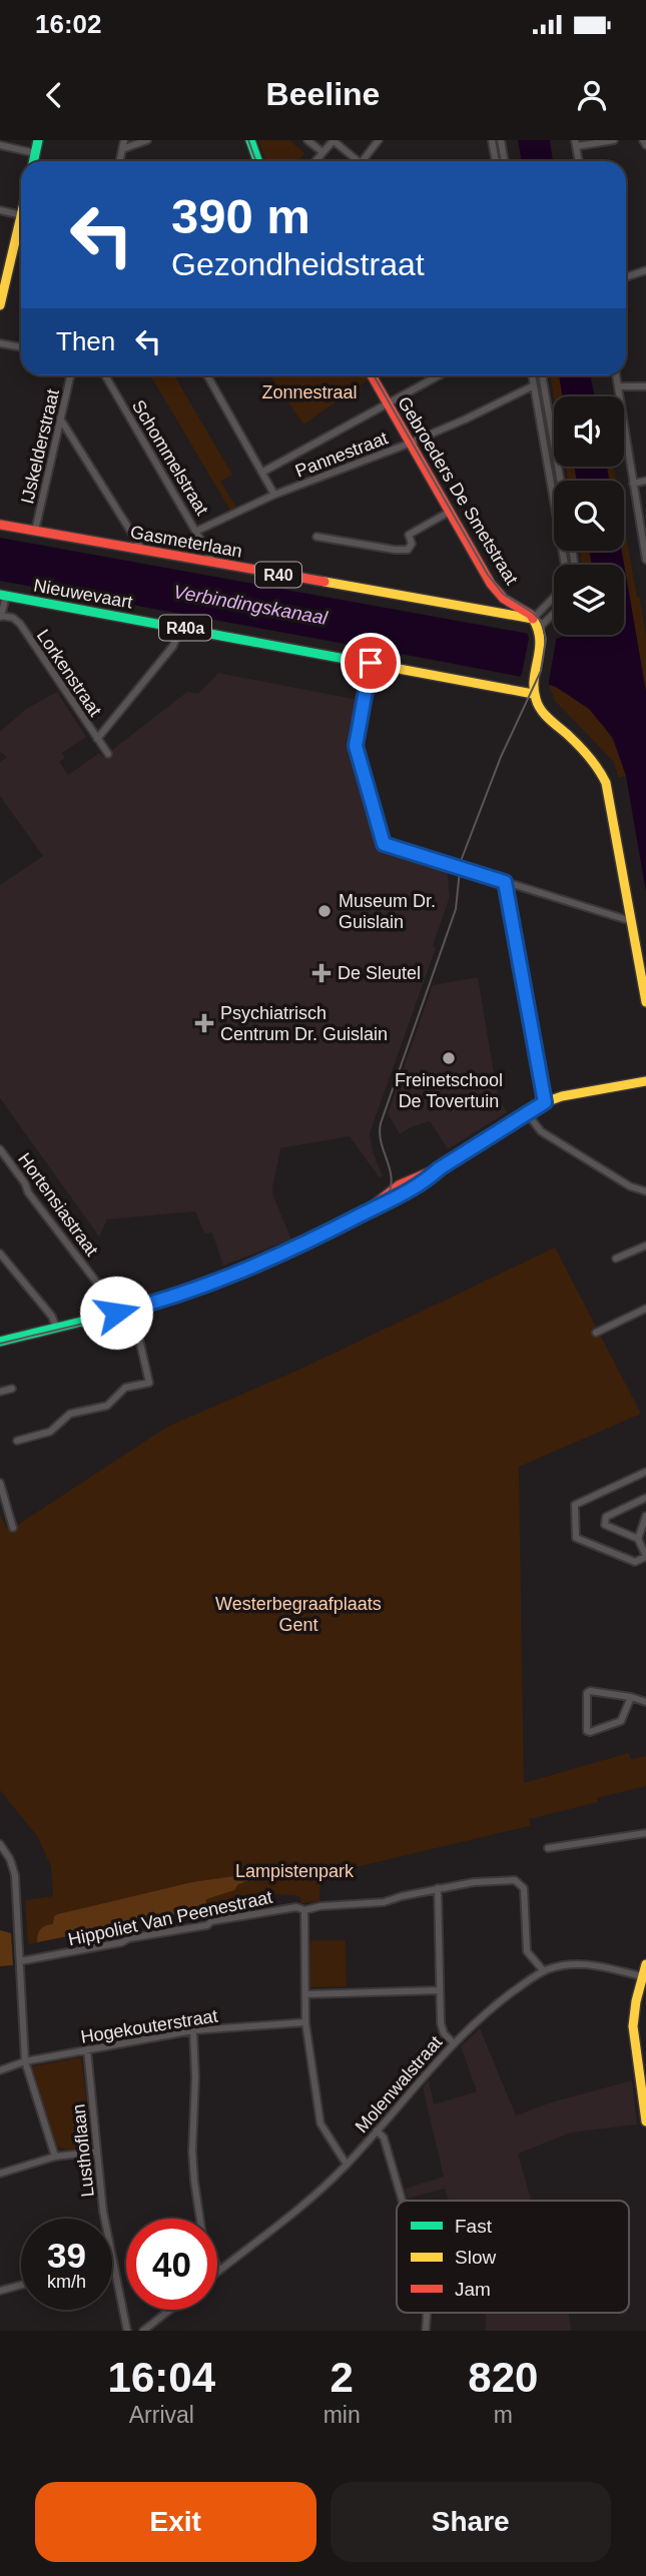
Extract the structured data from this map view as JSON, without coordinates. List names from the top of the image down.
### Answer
{
  "streets": {
    "main road": [
      "Gebroeders De Smetstraat",
      "Gasmeterlaan",
      "R40",
      "Nieuwevaart",
      "R40a"
    ],
    "street": [
      "IJskelderstraat",
      "Pannestraat",
      "Schommelstraat",
      "Lorkenstraat",
      "Hortensiastraat",
      "Hippoliet Van Peenestraat",
      "Hogekouterstraat",
      "Molenwalstraat",
      "Lusthoflaan"
    ]
  },
  "crossings": [
    ["IJskelderstraat", "Gasmeterlaan"],
    ["Pannestraat", "Schommelstraat"],
    ["Pannestraat", "Gebroeders De Smetstraat"],
    ["Schommelstraat", "Gasmeterlaan"],
    ["Gebroeders De Smetstraat", "Gasmeterlaan"],
    ["Hippoliet Van Peenestraat", "Molenwalstraat"],
    ["Hogekouterstraat", "Lusthoflaan"]
  ],
  "water": ["Verbindingskanaal"],
  "parks": ["Zonnestraal", "Westerbegraafplaats Gent", "Lampistenpark"],
  "places": {
    "other": ["Museum Dr. Guislain", "Freinetschool De Tovertuin"],
    "health": ["De Sleutel", "Psychiatrisch Centrum Dr. Guislain"]
  },
  "legend": ["Fast", "Slow", "Jam"],
  "page": {
    "status": "16:02",
    "header": "Beeline",
    "turn": ["390 m", "Gezondheidstraat"],
    "then": "Then",
    "speed": "39 km/h",
    "limit": "40",
    "eta": [
      "16:04",
      "Arrival",
      "2",
      "min",
      "820",
      "m"
    ],
    "buttons": ["Exit", "Share"]
  }
}
